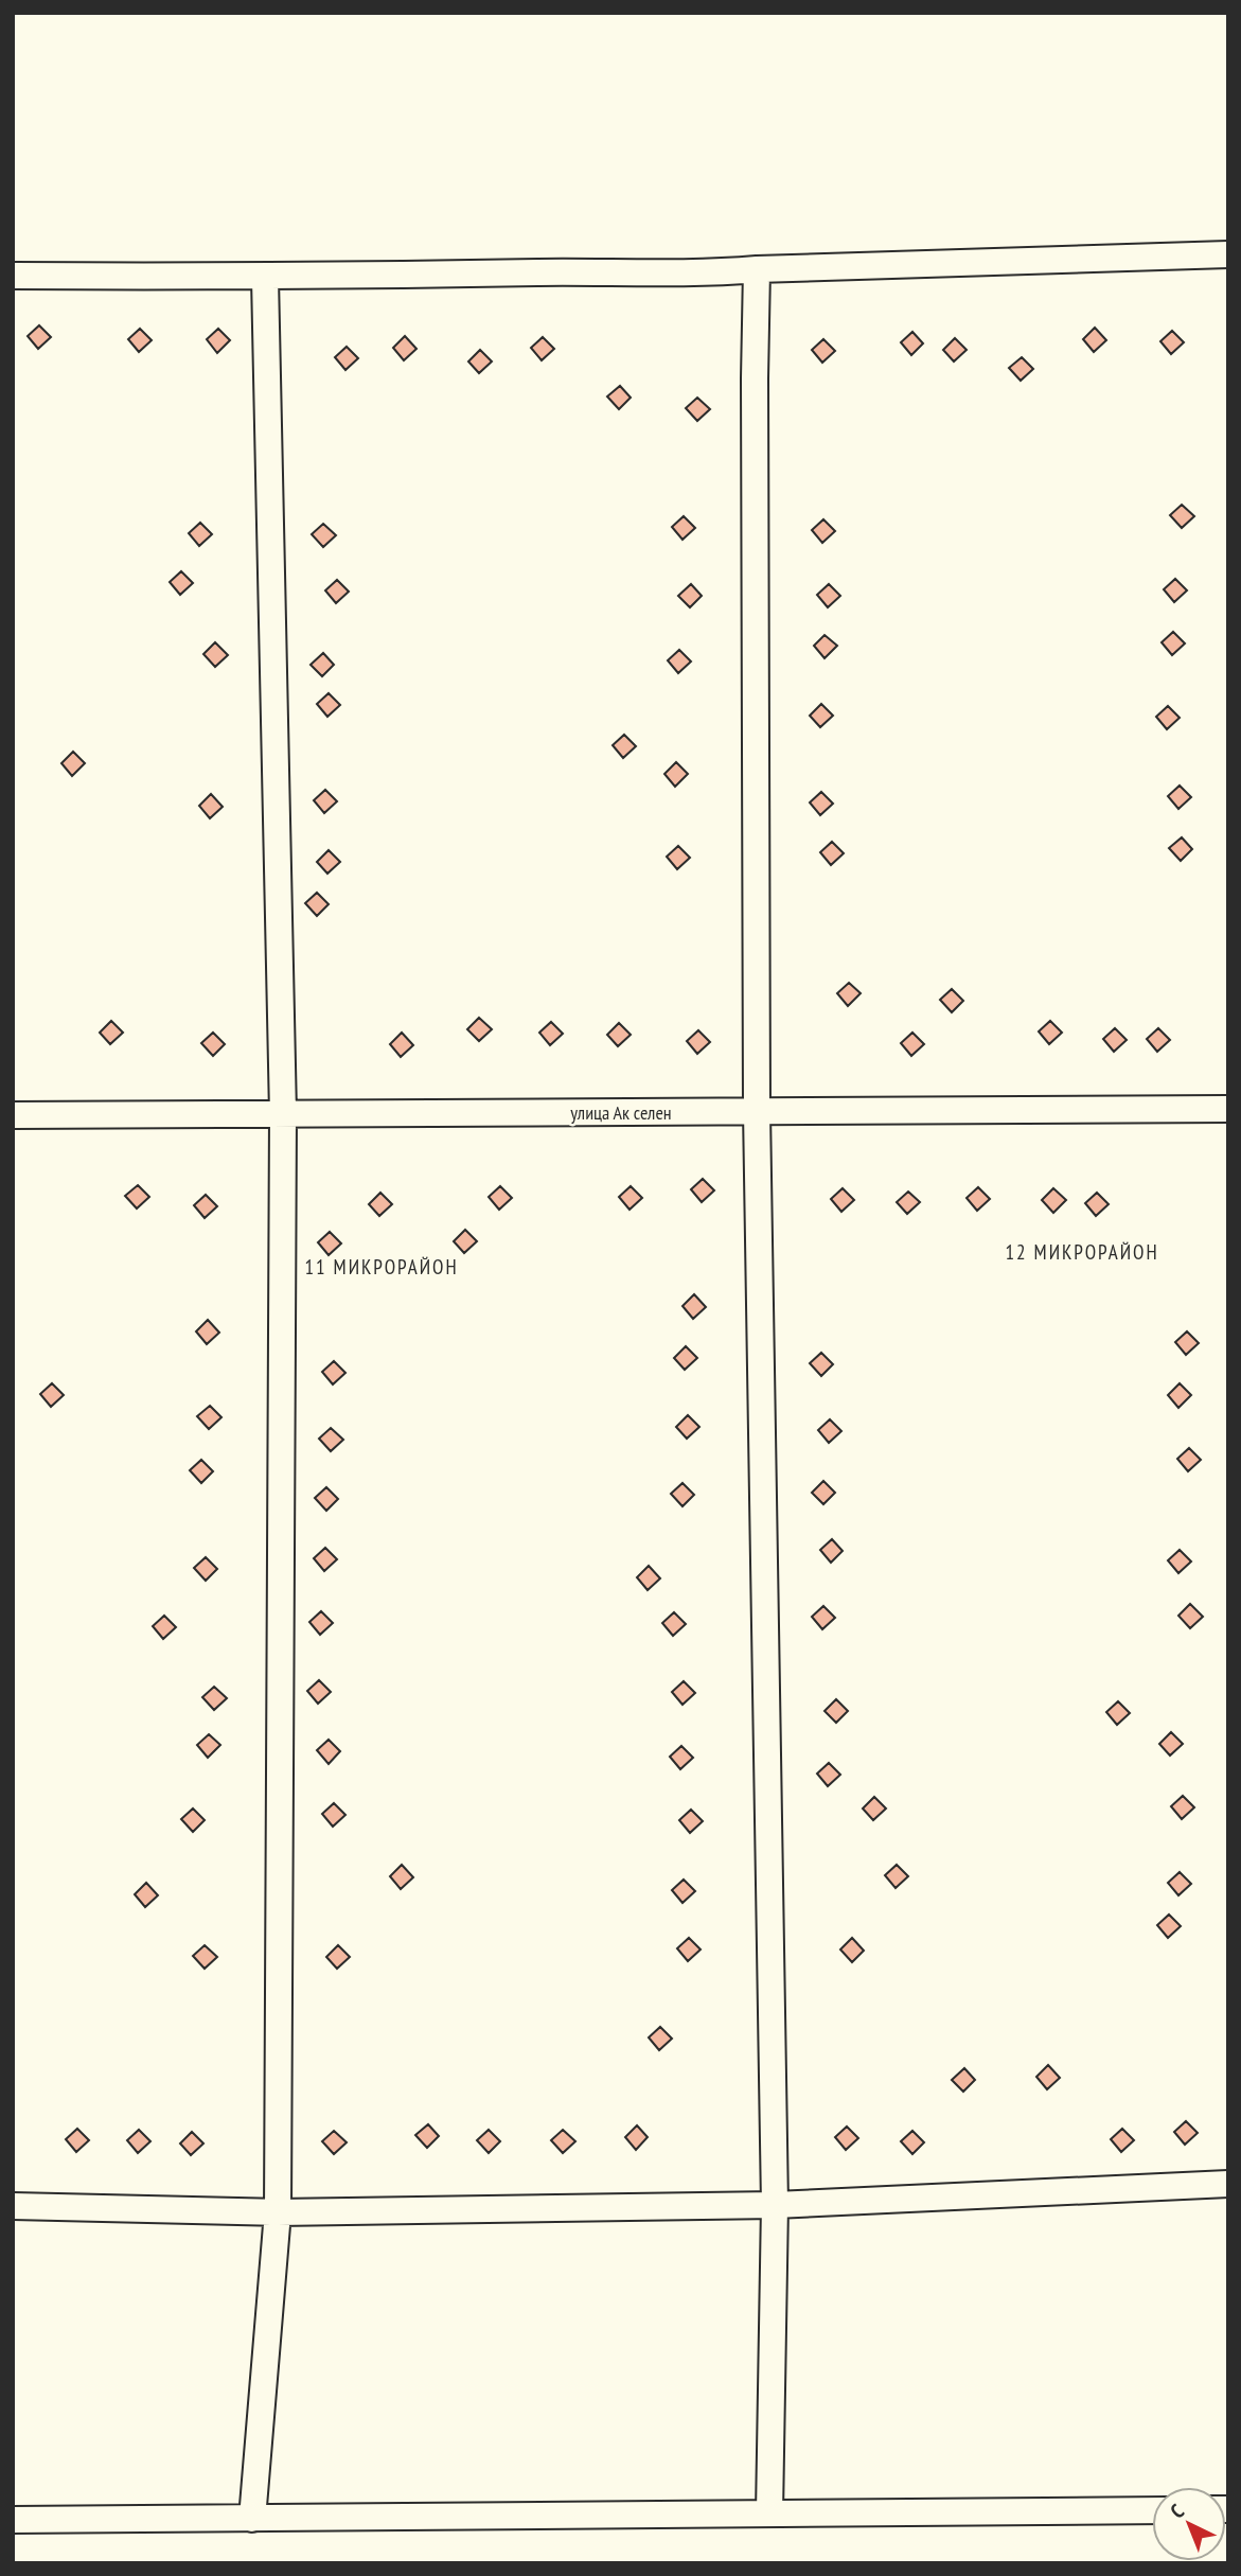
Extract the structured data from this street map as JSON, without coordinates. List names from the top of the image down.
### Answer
{
  "streets": {
    "street": ["улица Ак селен"]
  },
  "districts": ["12 МИКРОРАЙОН", "11 МИКРОРАЙОН"],
  "north": "top left"
}
